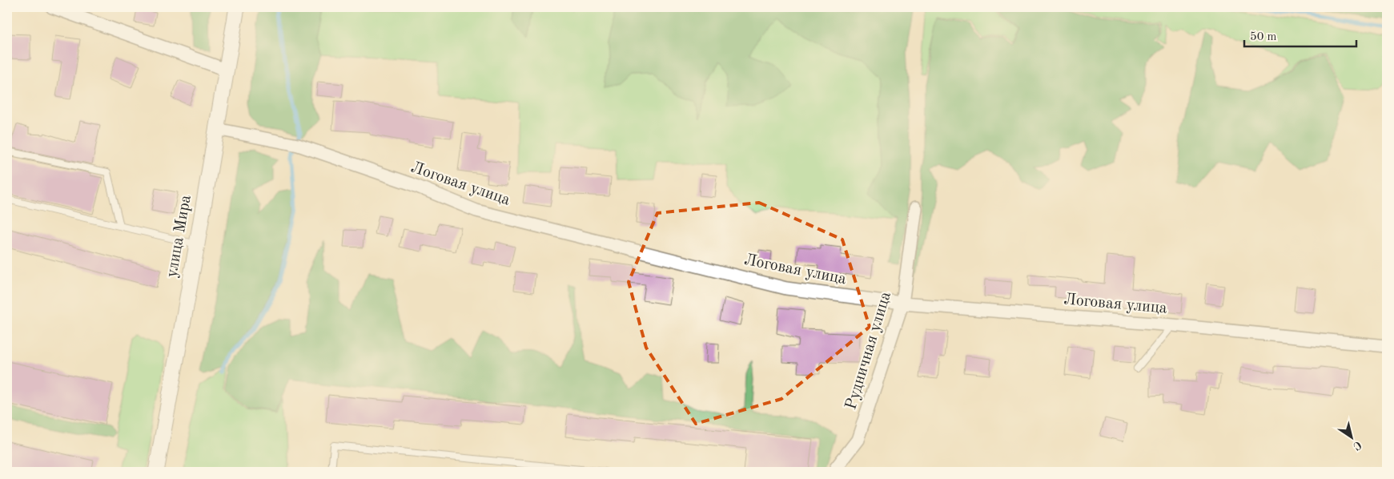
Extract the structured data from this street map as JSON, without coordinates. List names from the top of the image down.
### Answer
{
  "streets": {
    "street": ["Логовая улица", "улица Мира", "Рудничная улица"]
  },
  "crossings": [
    ["Логовая улица", "улица Мира"],
    ["Логовая улица", "Рудничная улица"]
  ],
  "scale_bar": "50 m",
  "north": "bottom right"
}
